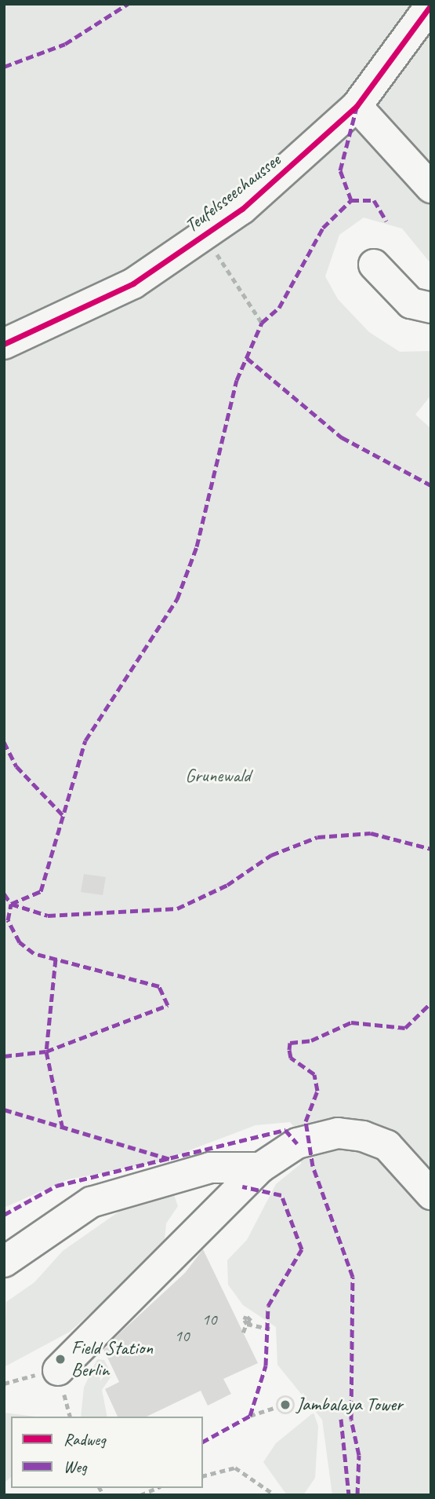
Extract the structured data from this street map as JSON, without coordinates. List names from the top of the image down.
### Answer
{
  "streets": {
    "street": ["Teufelsseechaussee"]
  },
  "parks": ["Grunewald"],
  "places": ["Field Station Berlin", "Jambalaya Tower"],
  "house_numbers": ["10", "10"],
  "legend": ["Radweg", "Weg"]
}
